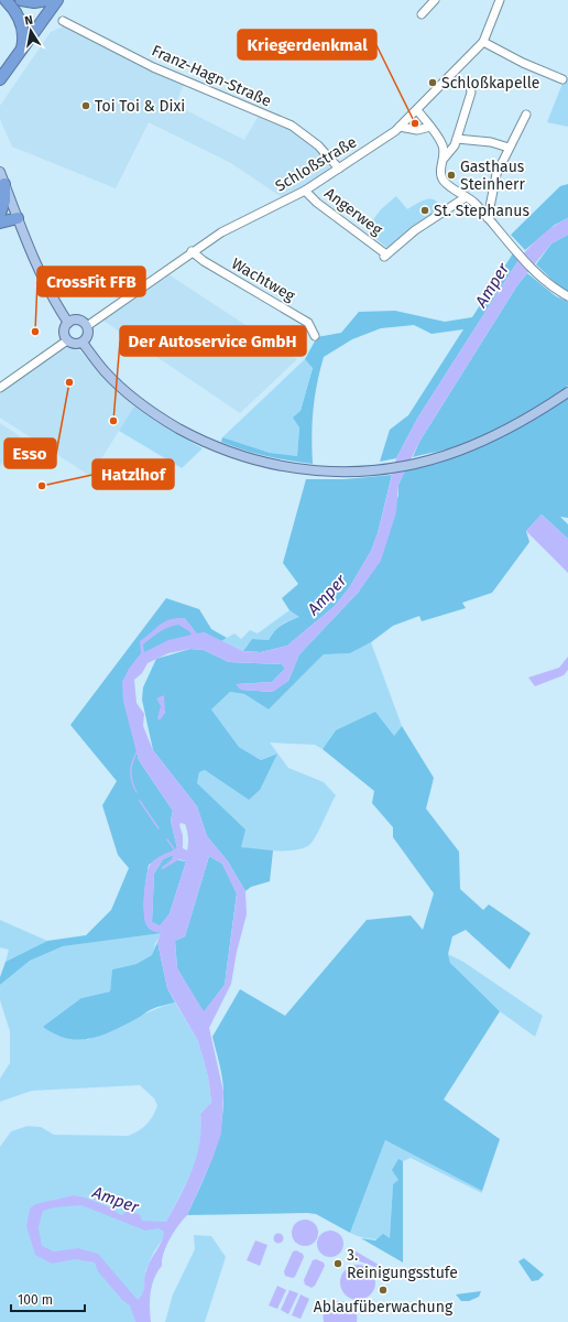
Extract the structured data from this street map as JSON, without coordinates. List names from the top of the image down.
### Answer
{
  "streets": {
    "street": [
      "Franz-Hagn-Straße",
      "Schloßstraße",
      "Angerweg",
      "Wachtweg"
    ]
  },
  "crossings": [
    ["Franz-Hagn-Straße", "Schloßstraße"],
    ["Schloßstraße", "Angerweg"],
    ["Schloßstraße", "Wachtweg"]
  ],
  "water": ["Amper"],
  "places": [
    "Schloßkapelle",
    "Toi Toi & Dixi",
    "Kriegerdenkmal",
    "Gasthaus Steinherr",
    "St. Stephanus",
    "CrossFit FFB",
    "Esso",
    "Der Autoservice GmbH",
    "Hatzlhof",
    "3. Reinigungsstufe",
    "Ablaufüberwachung"
  ],
  "scale_bar": "100 m",
  "north": "top"
}
